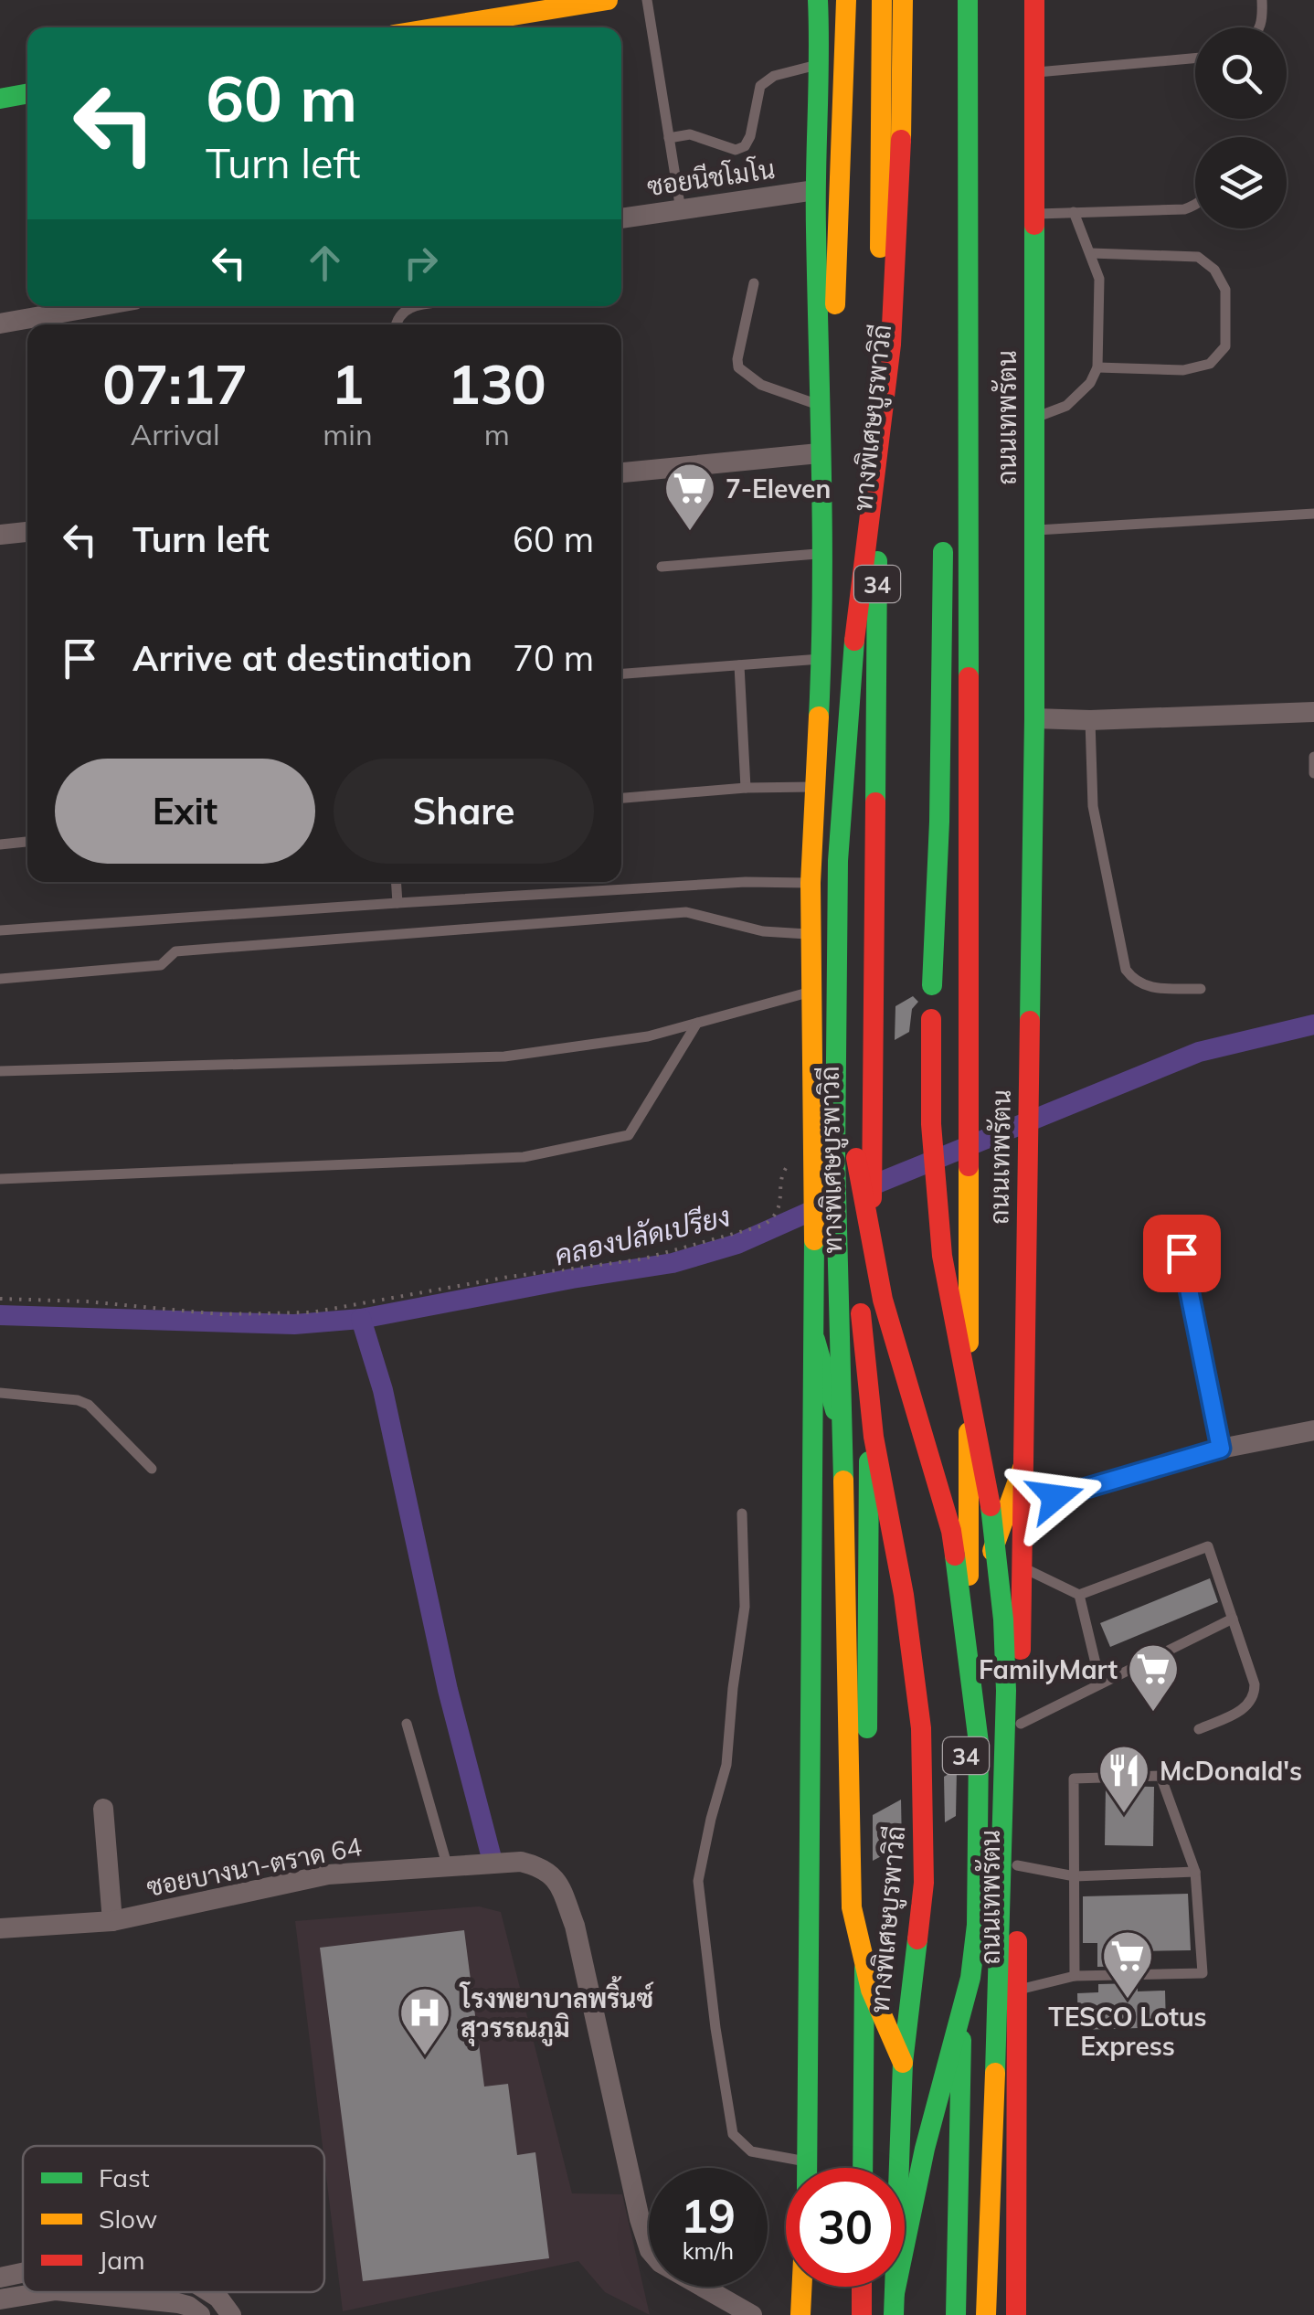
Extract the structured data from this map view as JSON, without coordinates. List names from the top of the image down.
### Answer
{
  "streets": {
    "main road": ["ทางพิเศษบูรพาวิถี", "ถนนเทพรัตน", "34"],
    "street": ["ซอยนีชโมโน", "ซอยบางนา-ตราด 64"]
  },
  "crossings": [
    ["ซอยนีชโมโน", "34"],
    ["ทางพิเศษบูรพาวิถี", "34"]
  ],
  "water": ["คลองปลัดเปรียง"],
  "places": {
    "supermarket": ["7-Eleven", "FamilyMart", "TESCO Lotus Express"],
    "restaurant": ["McDonald's"],
    "hospital": ["โรงพยาบาลพริ้นซ์ สุวรรณภูมิ"]
  },
  "legend": ["Fast", "Slow", "Jam"],
  "page": {
    "turn": ["60 m", "Turn left"],
    "eta": [
      "07:17",
      "Arrival",
      "1",
      "min",
      "130",
      "m"
    ],
    "list": [
      {
        "name": "Turn left",
        "value": "60 m"
      },
      {
        "name": "Arrive at destination",
        "value": "70 m"
      }
    ],
    "buttons": ["Exit", "Share"],
    "speed": "19 km/h",
    "limit": "30"
  }
}
